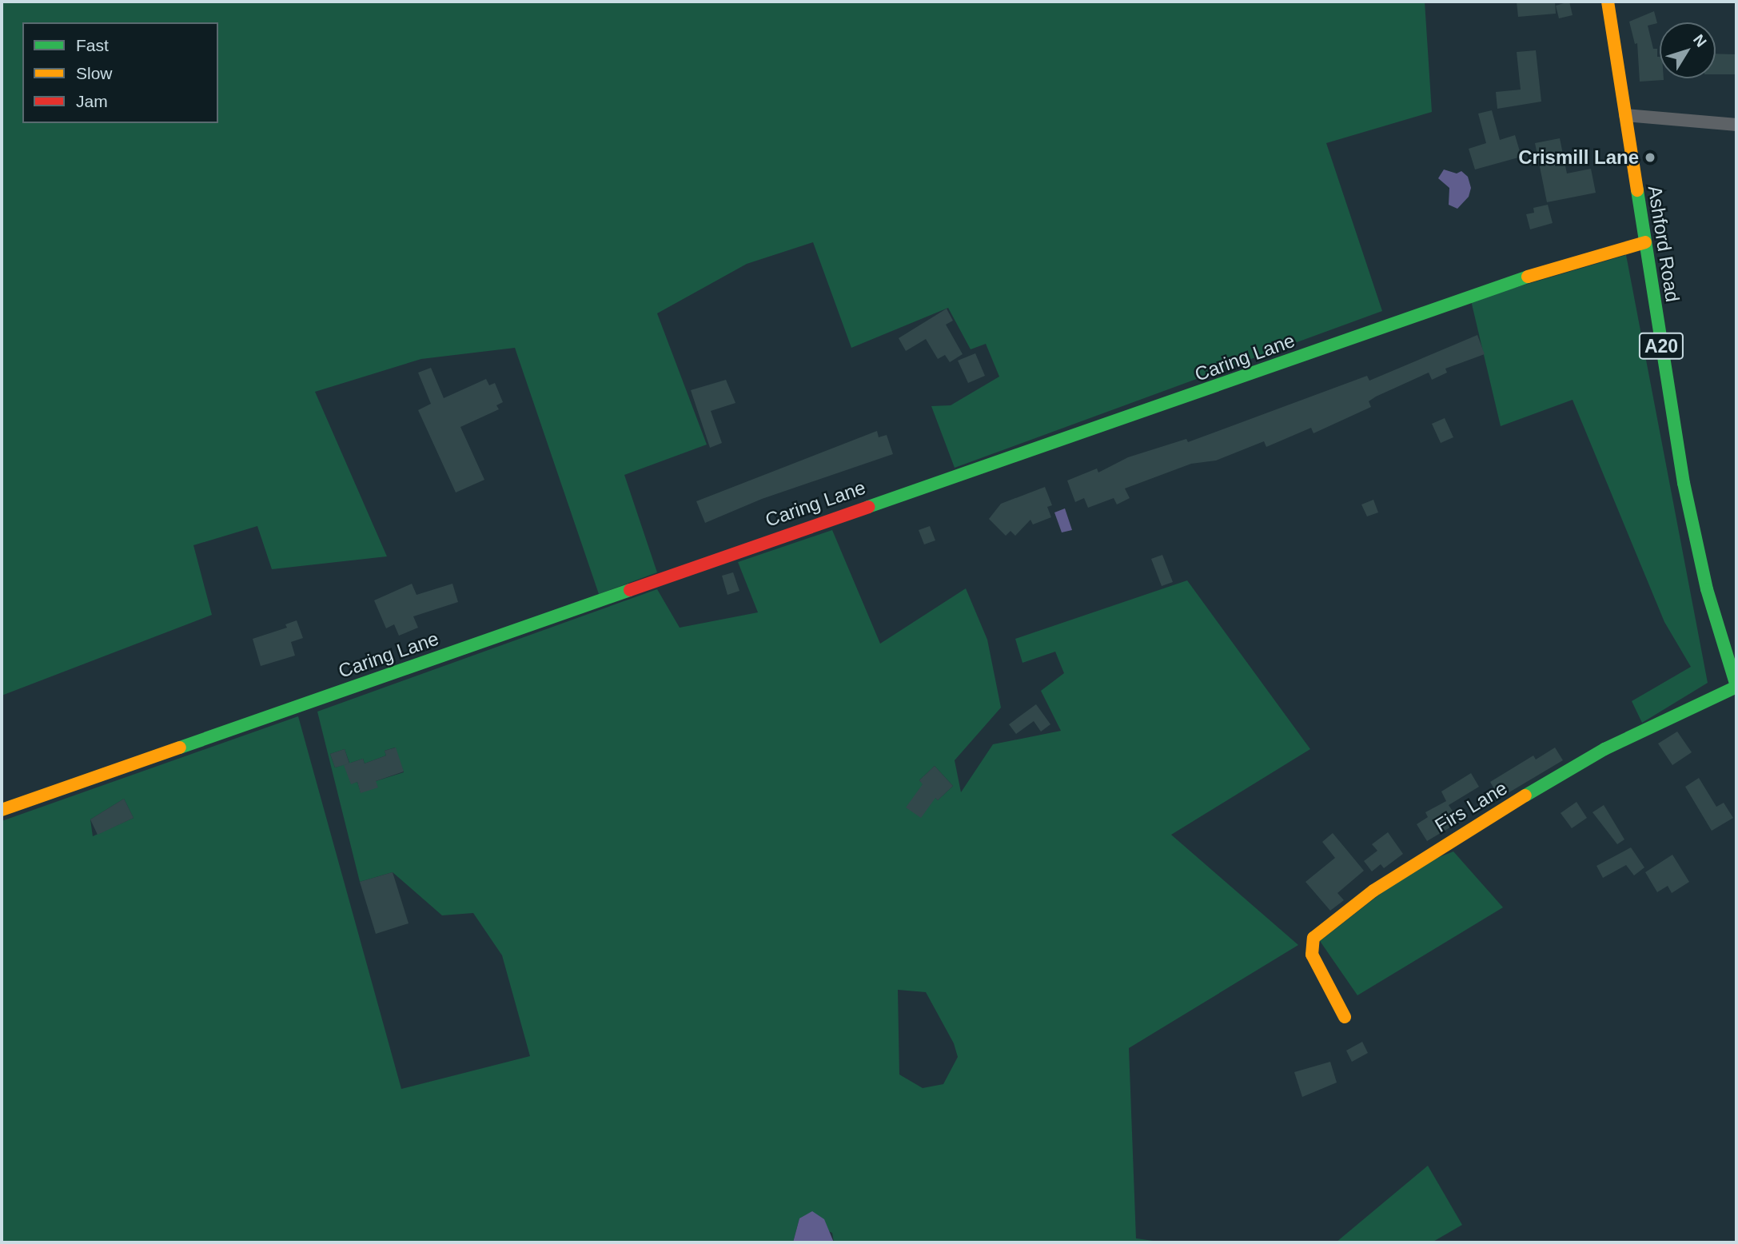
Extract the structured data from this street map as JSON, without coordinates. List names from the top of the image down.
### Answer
{
  "streets": {
    "street": [
      "Ashford Road",
      "A20",
      "Caring Lane",
      "Firs Lane"
    ]
  },
  "crossings": [
    ["Ashford Road", "Caring Lane"],
    ["Ashford Road", "Firs Lane"]
  ],
  "places": ["Crismill Lane"],
  "legend": ["Fast", "Slow", "Jam"],
  "north": "top right"
}
